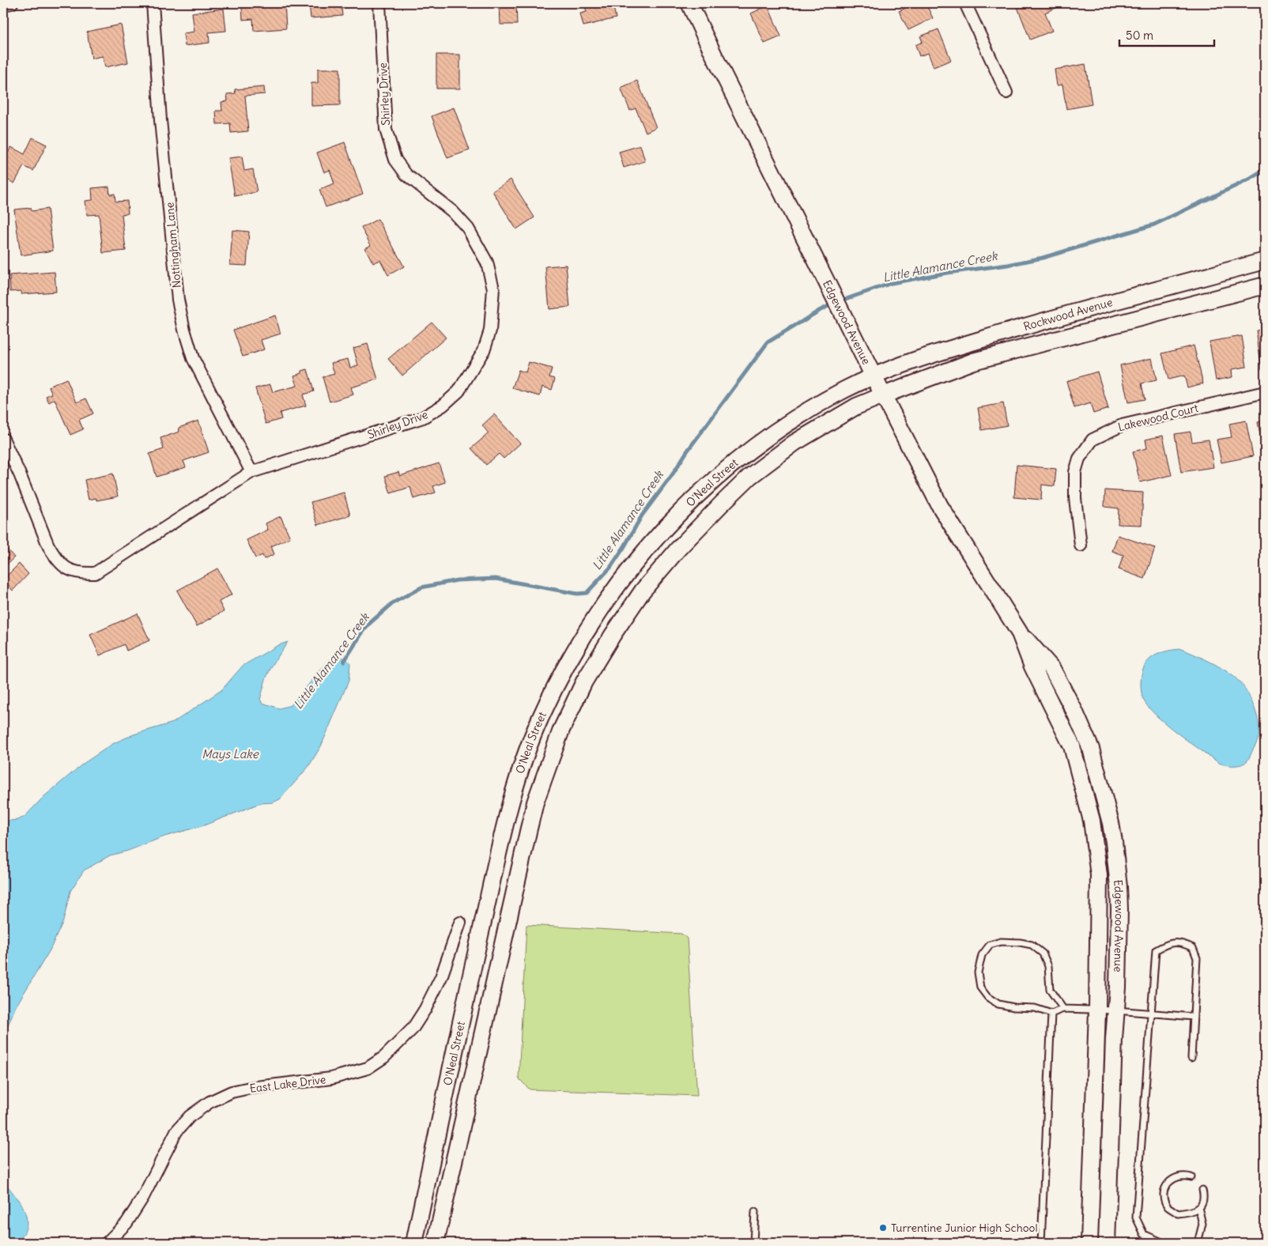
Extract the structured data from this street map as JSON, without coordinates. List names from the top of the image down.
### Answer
{
  "streets": {
    "street": [
      "Shirley Drive",
      "Nottingham Lane",
      "Rockwood Avenue",
      "Edgewood Avenue",
      "Lakewood Court",
      "O'Neal Street",
      "East Lake Drive"
    ]
  },
  "crossings": [
    ["Shirley Drive", "Nottingham Lane"],
    ["Rockwood Avenue", "Edgewood Avenue"],
    ["Rockwood Avenue", "O'Neal Street"],
    ["Edgewood Avenue", "O'Neal Street"]
  ],
  "water": ["Little Alamance Creek", "Mays Lake"],
  "places": ["Turrentine Junior High School"],
  "scale_bar": "50 m"
}
